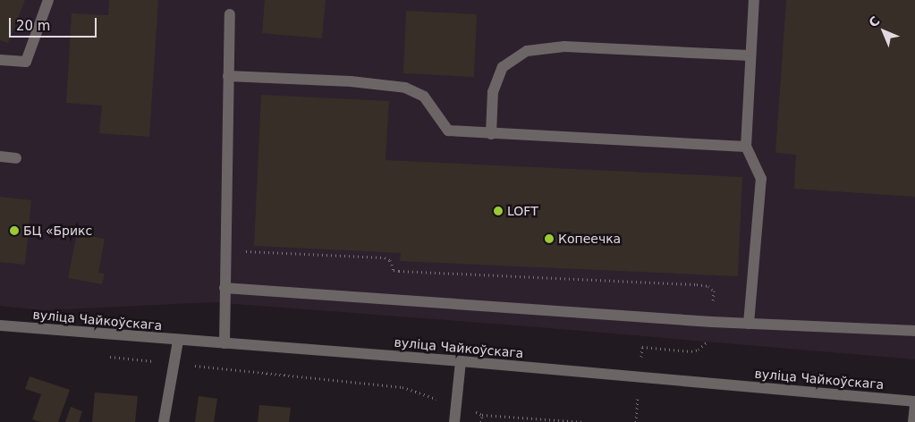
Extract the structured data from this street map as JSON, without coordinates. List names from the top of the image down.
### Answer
{
  "streets": {
    "street": ["вуліца Чайкоўскага"]
  },
  "places": ["LOFT", "БЦ «Брикс", "Копеечка"],
  "scale_bar": "20 m",
  "north": "top left"
}
